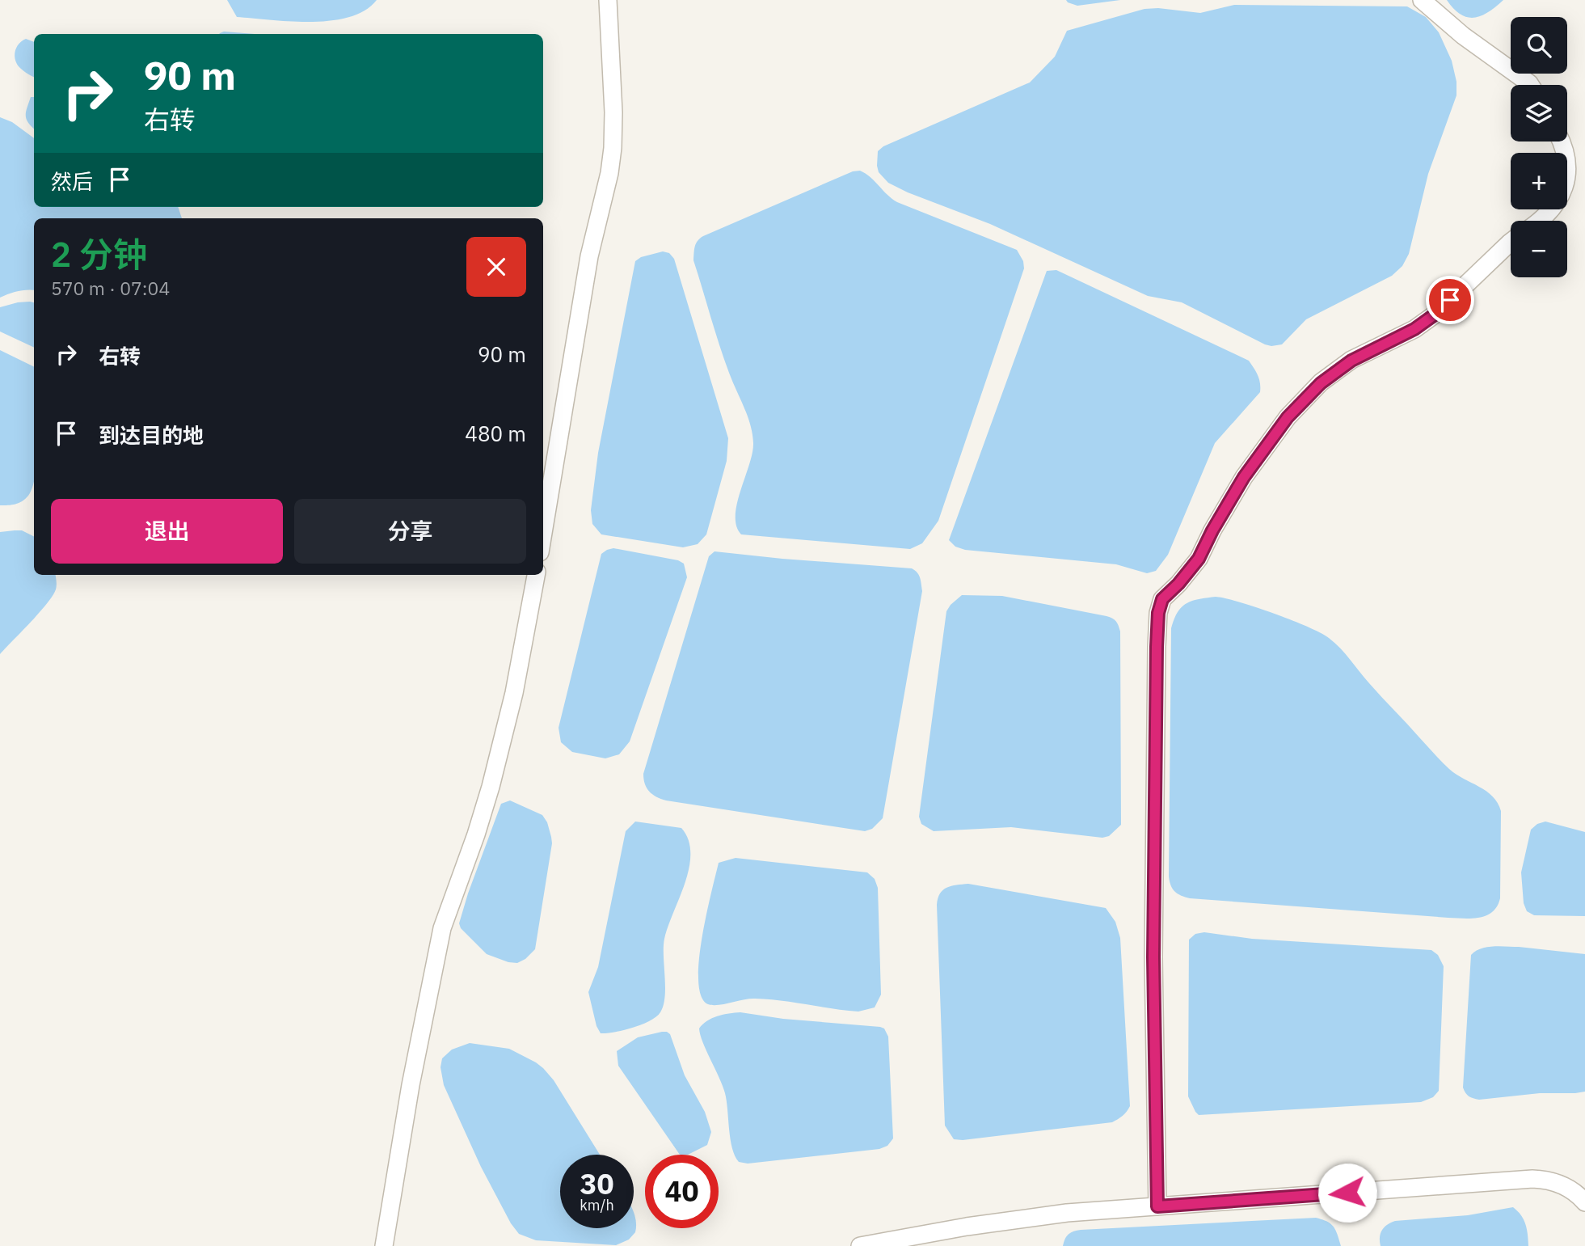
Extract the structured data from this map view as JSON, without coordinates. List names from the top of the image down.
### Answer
{
  "page": {
    "map_buttons": ["+", "−"],
    "turn": ["90 m", "右转"],
    "then": "然后",
    "heading": ["2 分钟", "570 m · 07:04"],
    "list": [
      {
        "name": "右转",
        "value": "90 m"
      },
      {
        "name": "到达目的地",
        "value": "480 m"
      }
    ],
    "buttons": ["退出", "分享"],
    "speed": "30 km/h",
    "limit": "40"
  }
}
